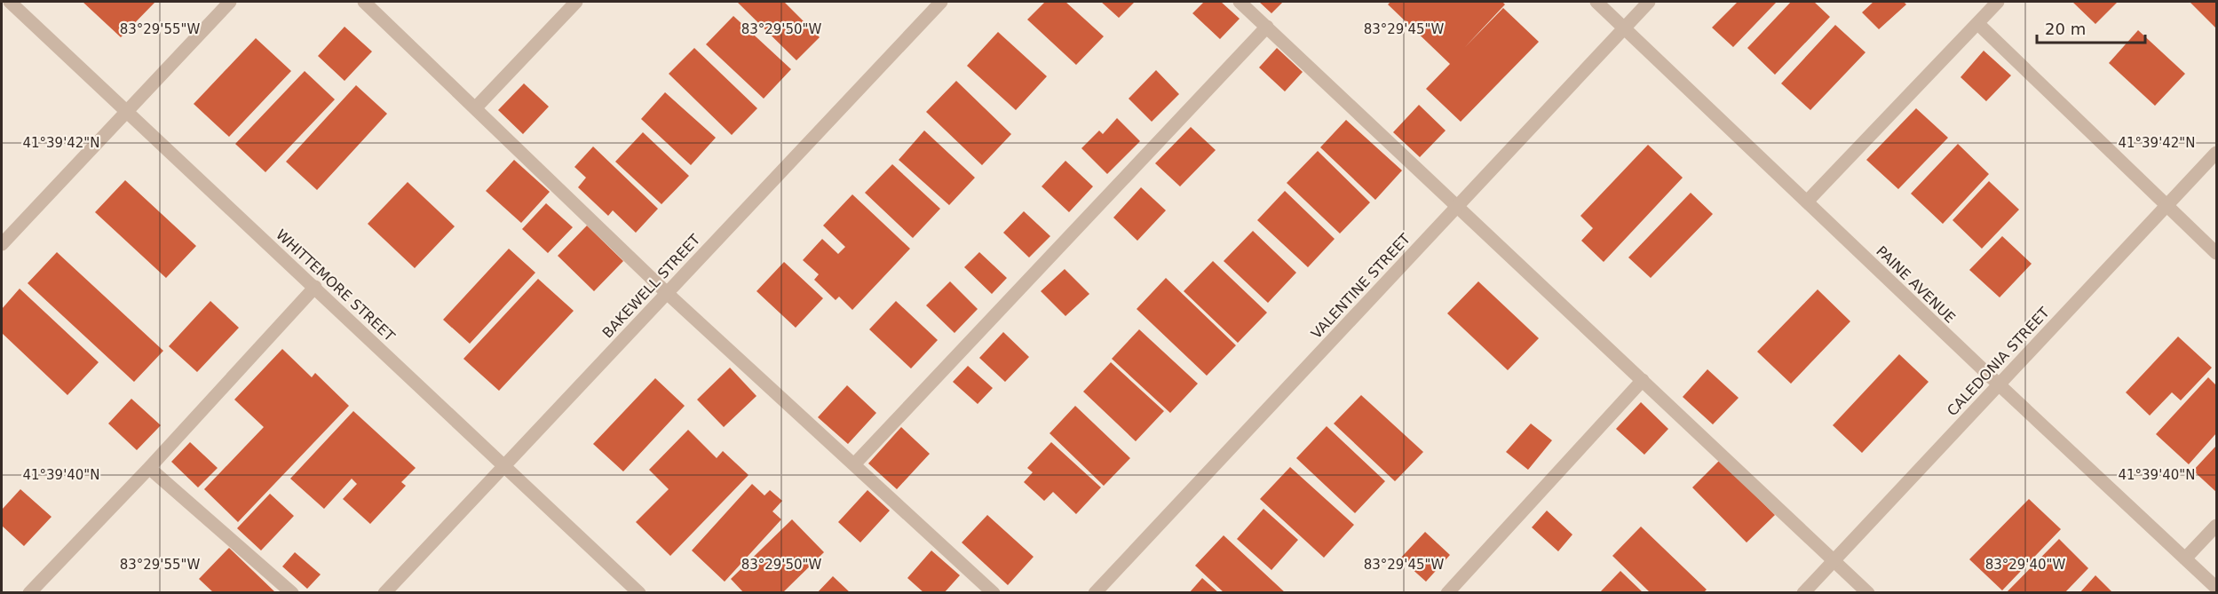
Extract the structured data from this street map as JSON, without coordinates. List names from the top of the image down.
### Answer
{
  "streets": {
    "street": [
      "PAINE AVENUE",
      "WHITTEMORE STREET",
      "BAKEWELL STREET",
      "VALENTINE STREET",
      "CALEDONIA STREET"
    ]
  },
  "crossings": [
    ["PAINE AVENUE", "VALENTINE STREET"],
    ["PAINE AVENUE", "CALEDONIA STREET"],
    ["WHITTEMORE STREET", "BAKEWELL STREET"]
  ],
  "scale_bar": "20 m",
  "coordinates": [
    "83°29'55\"W",
    "83°29'50\"W",
    "83°29'45\"W",
    "41°39'42\"N",
    "41°39'40\"N",
    "83°29'40\"W"
  ]
}
